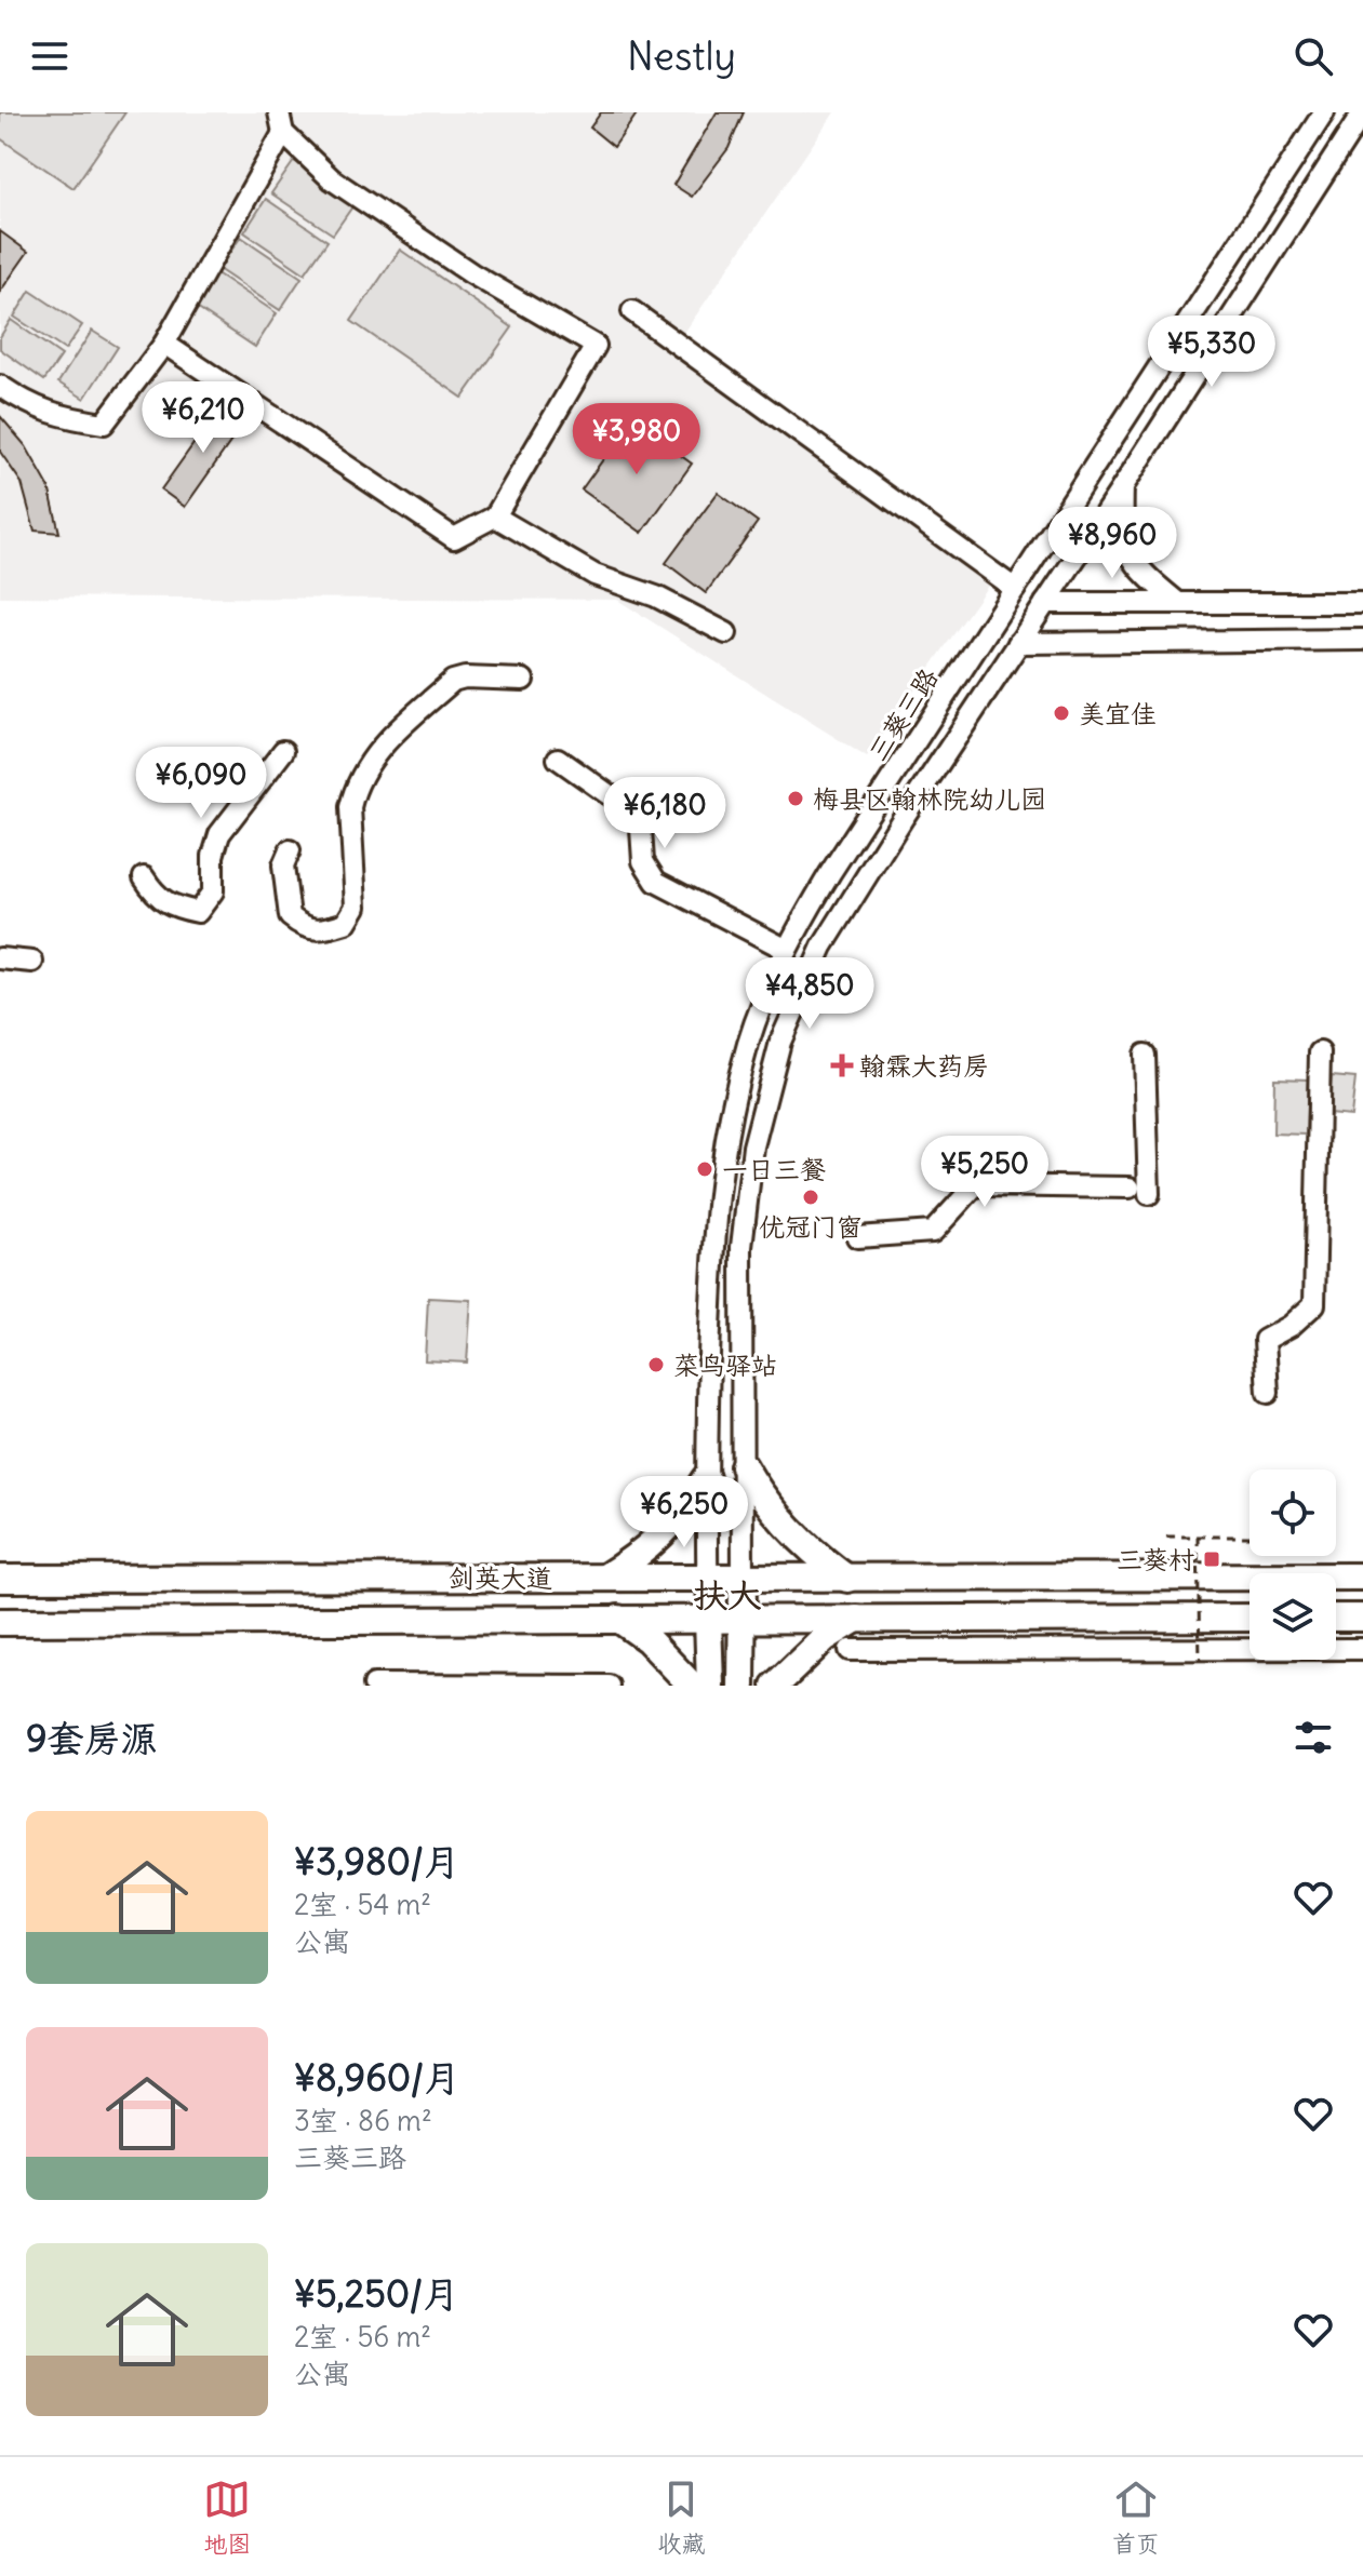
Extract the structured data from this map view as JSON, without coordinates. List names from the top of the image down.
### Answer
{
  "streets": {
    "main road": ["剑英大道"],
    "street": ["三葵三路"]
  },
  "crossings": [
    ["三葵三路", "剑英大道"]
  ],
  "districts": ["扶大"],
  "places": {
    "other": [
      "美宜佳",
      "梅县区翰林院幼儿园",
      "一日三餐",
      "优冠门窗",
      "菜鸟驿站"
    ],
    "health": ["翰霖大药房"],
    "transit": ["三葵村"]
  },
  "page": {
    "header": "Nestly",
    "price": [
      "¥5,330",
      "¥6,210",
      "¥3,980",
      "¥8,960",
      "¥6,090",
      "¥6,180",
      "¥4,850",
      "¥5,250",
      "¥6,250"
    ],
    "heading": "9套房源",
    "list": [
      {
        "name": "¥3,980/月",
        "note": "2室 · 54 m² · 公寓"
      },
      {
        "name": "¥8,960/月",
        "note": "3室 · 86 m² · 三葵三路"
      },
      {
        "name": "¥5,250/月",
        "note": "2室 · 56 m² · 公寓"
      }
    ],
    "tabs": ["地图", "收藏", "首页"]
  }
}
